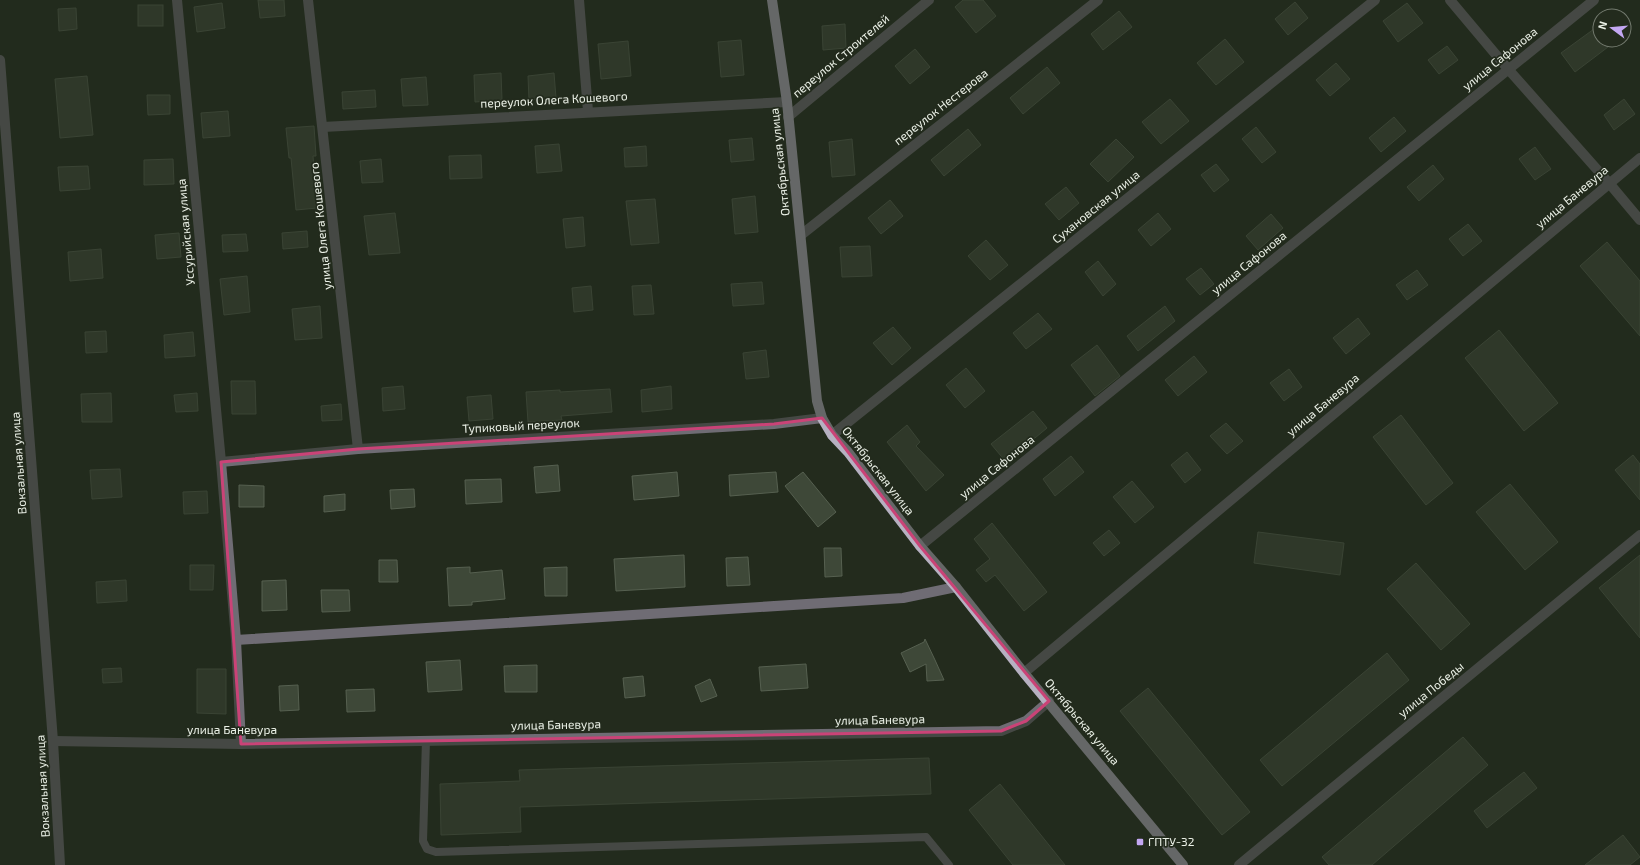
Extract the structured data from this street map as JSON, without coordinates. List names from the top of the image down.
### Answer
{
  "streets": {
    "main road": ["Октябрьская улица"],
    "street": [
      "переулок Строителей",
      "улица Сафонова",
      "переулок Олега Кошевого",
      "переулок Нестерова",
      "улица Баневура",
      "Сухановская улица",
      "улица Олега Кошевого",
      "Уссурийская улица",
      "Тупиковый переулок",
      "Вокзальная улица",
      "улица Победы"
    ]
  },
  "crossings": [
    ["переулок Строителей", "Октябрьская улица"],
    ["улица Сафонова", "Октябрьская улица"],
    ["переулок Олега Кошевого", "Октябрьская улица"],
    ["переулок Олега Кошевого", "улица Олега Кошевого"],
    ["переулок Нестерова", "Октябрьская улица"],
    ["Октябрьская улица", "улица Баневура"],
    ["Октябрьская улица", "Сухановская улица"],
    ["Октябрьская улица", "Тупиковый переулок"],
    ["улица Баневура", "Уссурийская улица"],
    ["улица Баневура", "Вокзальная улица"],
    ["улица Олега Кошевого", "Тупиковый переулок"],
    ["Уссурийская улица", "Тупиковый переулок"]
  ],
  "places": {
    "transit": ["ГПТУ-32"]
  },
  "north": "left"
}
